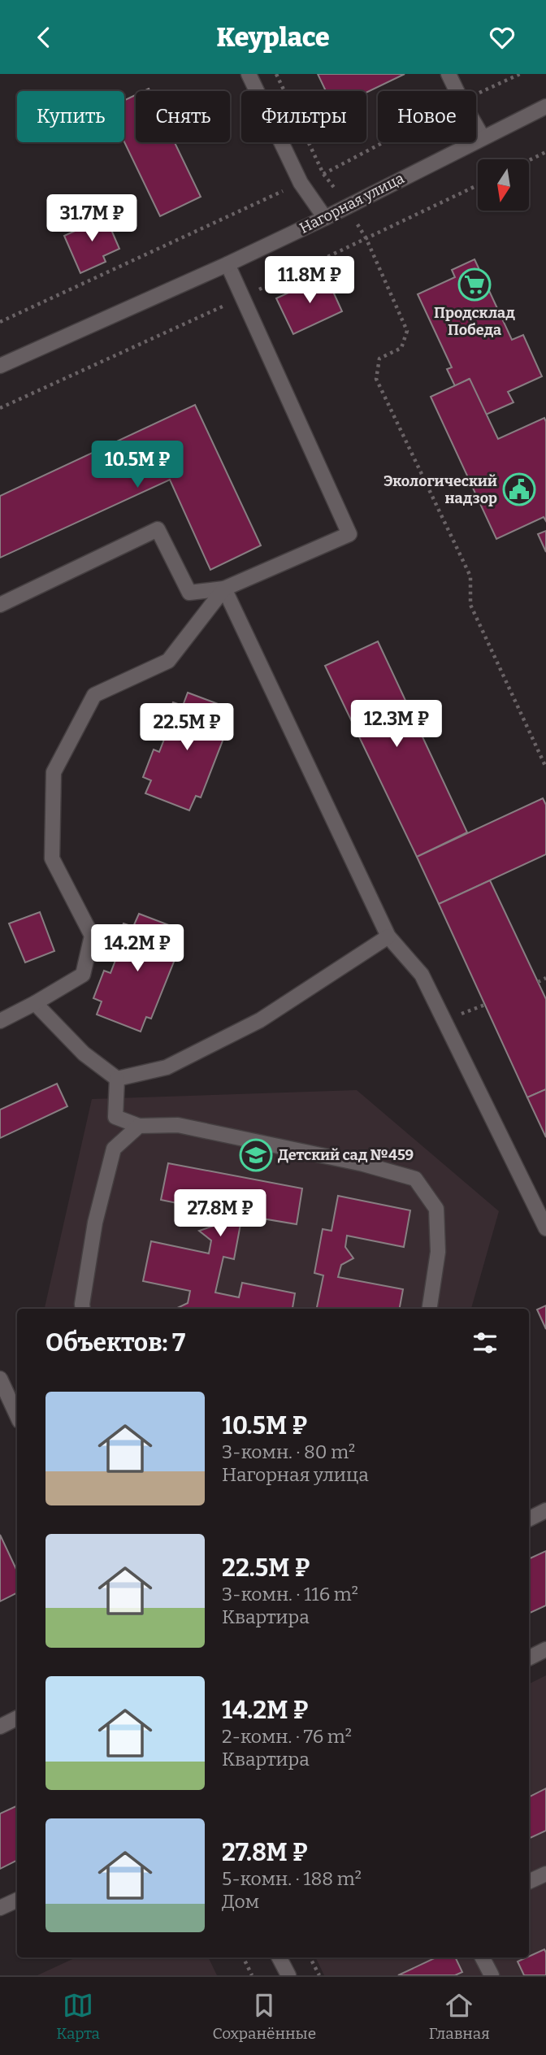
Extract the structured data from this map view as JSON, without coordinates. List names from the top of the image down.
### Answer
{
  "streets": {
    "street": ["Нагорная улица"]
  },
  "places": {
    "supermarket": ["Продсклад Победа"],
    "public building": ["Экологический надзор"],
    "school or university": ["Детский сад №459"]
  },
  "north": "bottom",
  "page": {
    "header": "Keyplace",
    "chip": [
      "Купить",
      "Снять",
      "Фильтры",
      "Новое"
    ],
    "price": [
      "31.7M ₽",
      "11.8M ₽",
      "10.5M ₽",
      "12.3M ₽",
      "22.5M ₽",
      "14.2M ₽",
      "27.8M ₽"
    ],
    "heading": "Объектов: 7",
    "list": [
      {
        "name": "10.5M ₽",
        "note": "3-комн. · 80 m² · Нагорная улица"
      },
      {
        "name": "22.5M ₽",
        "note": "3-комн. · 116 m² · Квартира"
      },
      {
        "name": "14.2M ₽",
        "note": "2-комн. · 76 m² · Квартира"
      },
      {
        "name": "27.8M ₽",
        "note": "5-комн. · 188 m² · Дом"
      }
    ],
    "tabs": ["Карта", "Сохранённые", "Главная"]
  }
}
